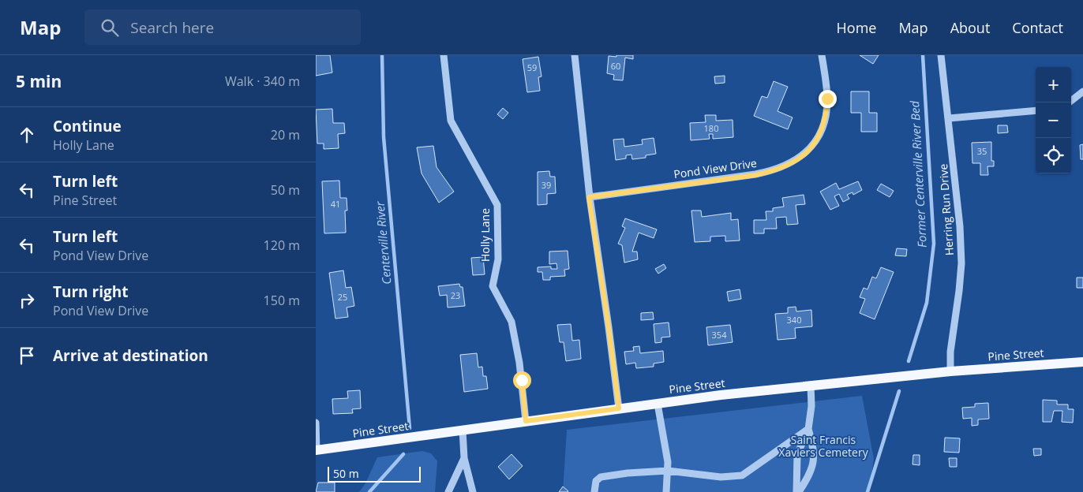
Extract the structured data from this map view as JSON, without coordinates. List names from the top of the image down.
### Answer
{
  "streets": {
    "main road": ["Pine Street"],
    "street": ["Pond View Drive", "Herring Run Drive", "Holly Lane"]
  },
  "crossings": [
    ["Herring Run Drive", "Pine Street"],
    ["Holly Lane", "Pine Street"]
  ],
  "water": ["Former Centerville River Bed", "Centerville River"],
  "parks": ["Saint Francis Xaviers Cemetery"],
  "house_numbers": [
    "60",
    "59",
    "180",
    "35",
    "39",
    "41",
    "23",
    "25",
    "340",
    "354"
  ],
  "scale_bar": "50 m",
  "page": {
    "header": "Map",
    "search": "Search here",
    "nav": [
      "Home",
      "Map",
      "About",
      "Contact"
    ],
    "heading": ["5 min", "Walk · 340 m"],
    "map_buttons": ["+", "−"],
    "list": [
      ["Continue", "Holly Lane", "20 m"],
      ["Turn left", "Pine Street", "50 m"],
      ["Turn left", "Pond View Drive", "120 m"],
      ["Turn right", "Pond View Drive", "150 m"],
      "Arrive at destination"
    ],
    "scale": "50 m"
  }
}
